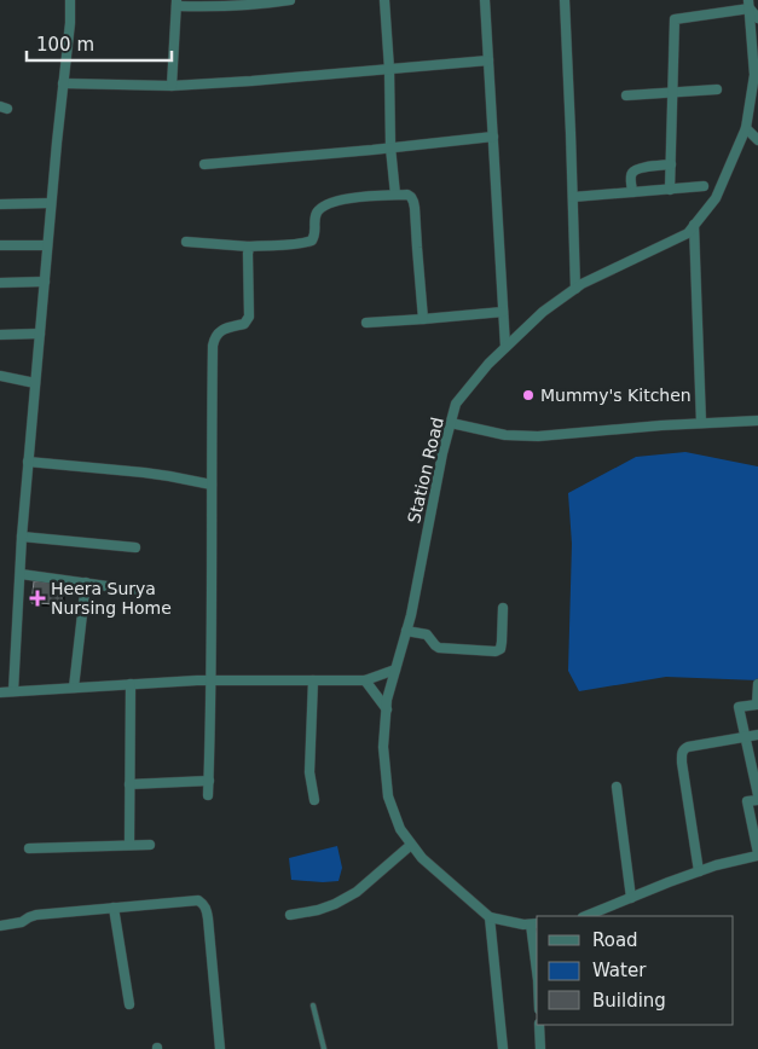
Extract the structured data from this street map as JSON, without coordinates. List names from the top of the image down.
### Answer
{
  "streets": {
    "street": ["Station Road"]
  },
  "places": {
    "other": ["Mummy's Kitchen"],
    "health": ["Heera Surya Nursing Home"]
  },
  "legend": ["Road", "Water", "Building"],
  "scale_bar": "100 m"
}
